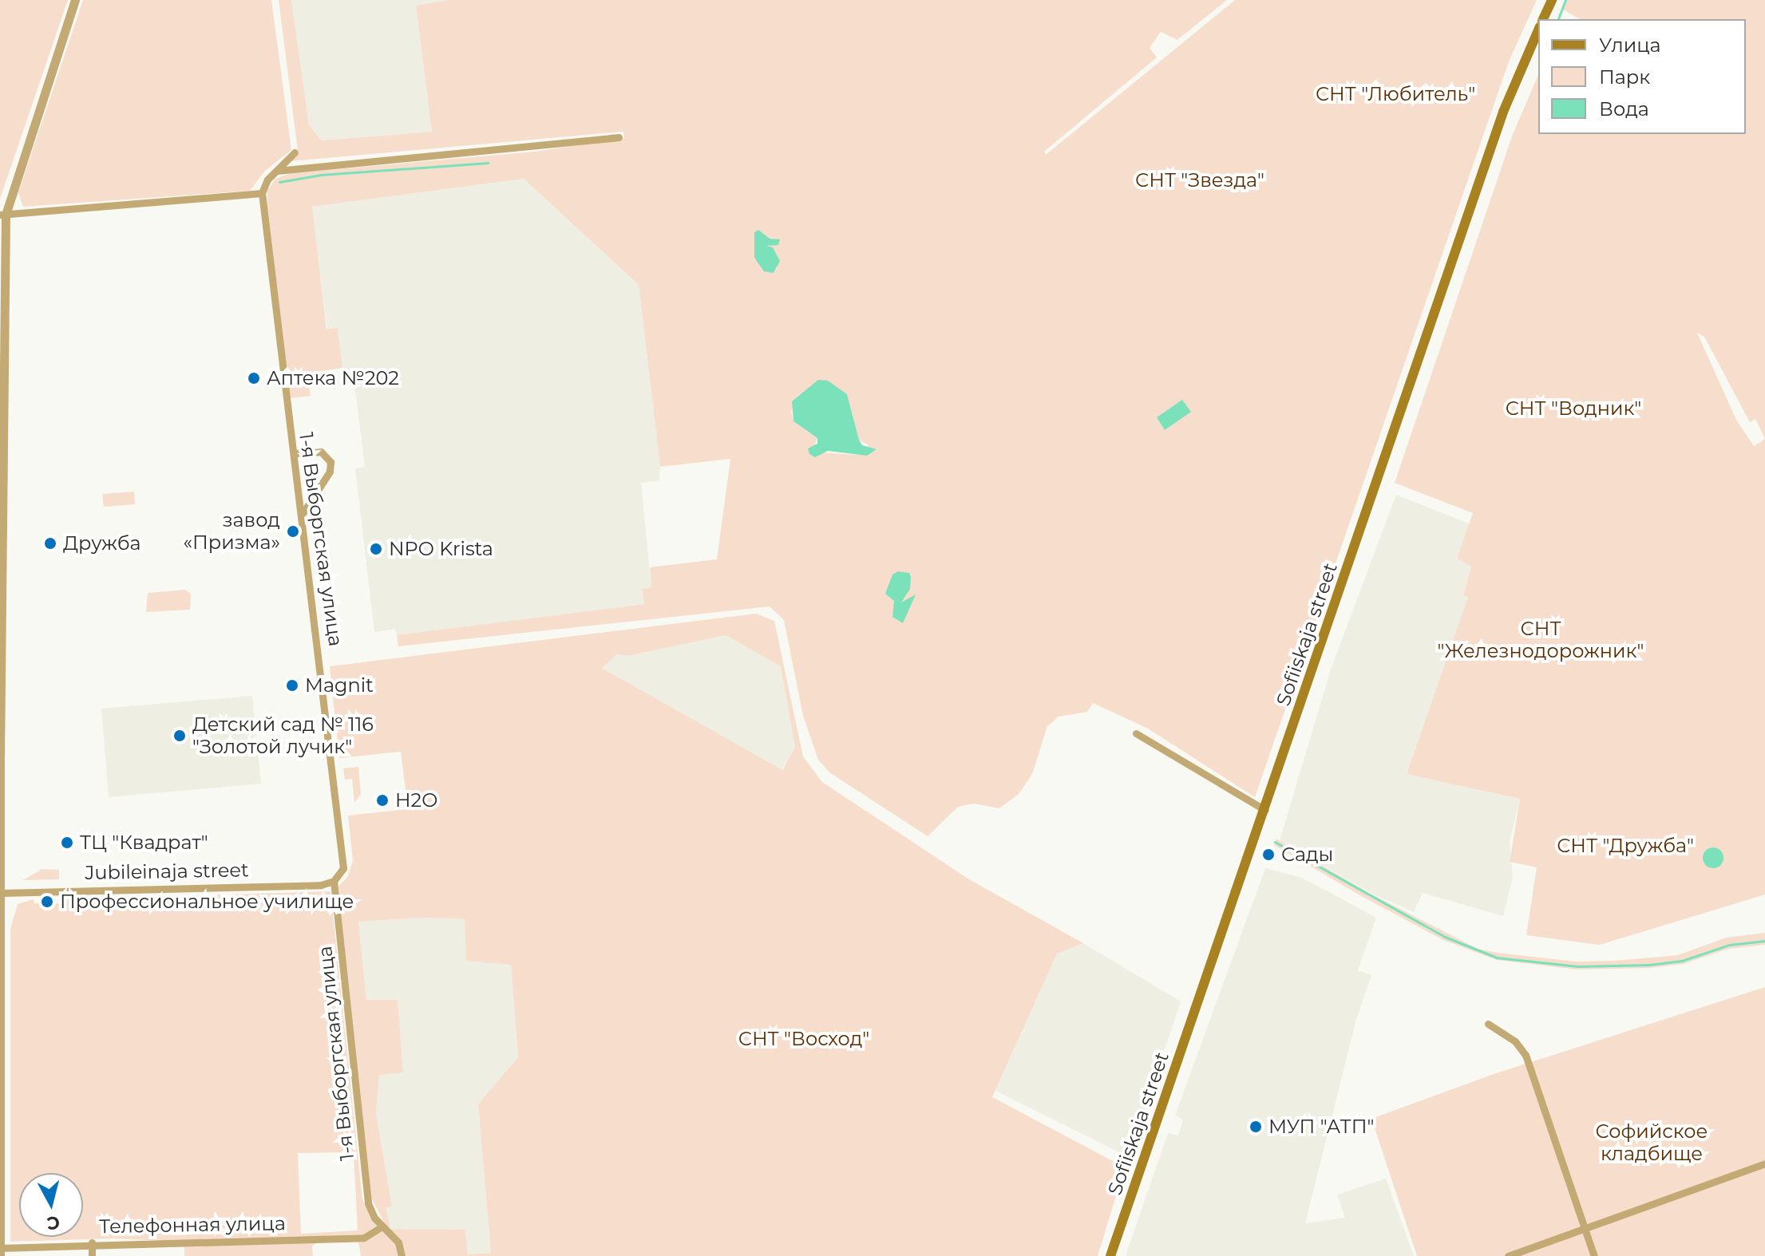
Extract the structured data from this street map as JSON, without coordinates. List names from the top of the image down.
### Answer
{
  "streets": {
    "main road": ["Sofiiskaja street"],
    "street": ["1-я Выборгская улица", "Jubileinaja street", "Телефонная улица"]
  },
  "crossings": [
    ["1-я Выборгская улица", "Jubileinaja street"],
    ["1-я Выборгская улица", "Телефонная улица"]
  ],
  "parks": [
    "СНТ \"Любитель\"",
    "СНТ \"Звезда\"",
    "СНТ \"Водник\"",
    "СНТ \"Железнодорожник\"",
    "СНТ \"Дружба\"",
    "СНТ \"Восход\"",
    "Софийское кладбище"
  ],
  "places": [
    "Аптека №202",
    "завод «Призма»",
    "Дружба",
    "NPO Krista",
    "Magnit",
    "Детский сад № 116 \"Золотой лучик\"",
    "H2O",
    "ТЦ \"Квадрат\"",
    "Сады",
    "Профессиональное училище",
    "МУП \"АТП\""
  ],
  "legend": ["Улица", "Парк", "Вода"],
  "north": "bottom"
}
